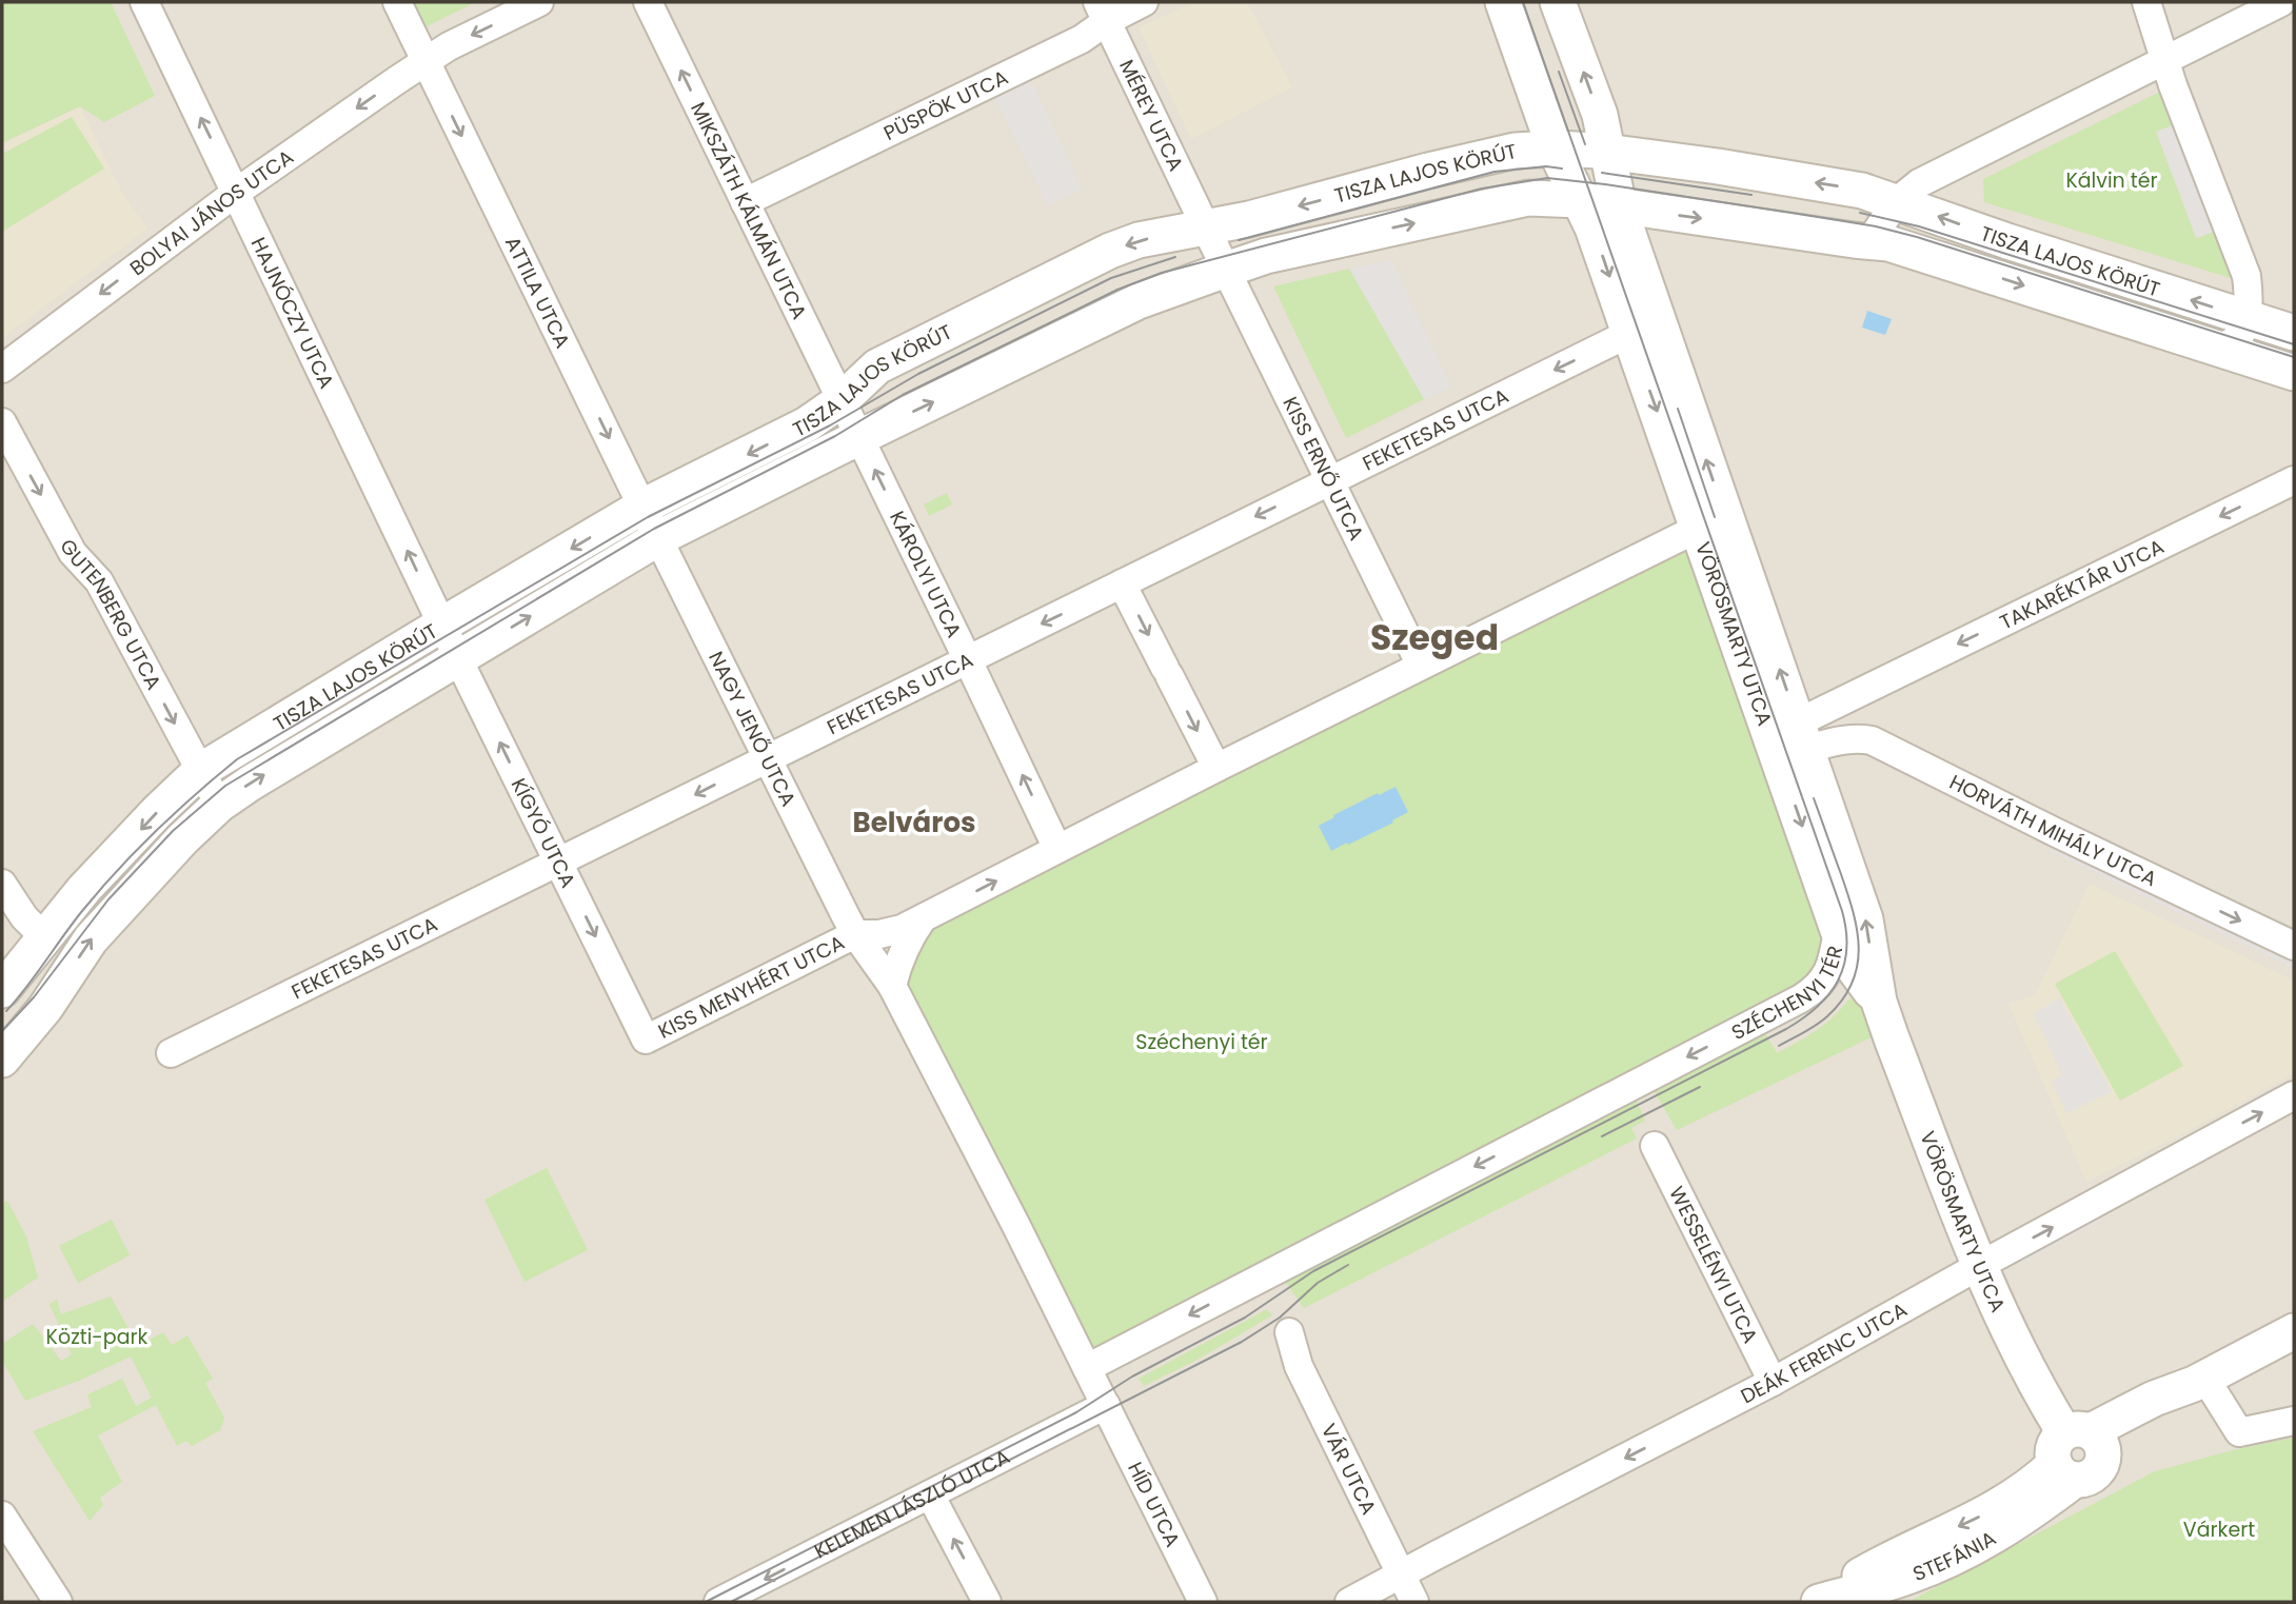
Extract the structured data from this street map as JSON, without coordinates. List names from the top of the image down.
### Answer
{
  "streets": {
    "street": [
      "PÜSPÖK UTCA",
      "MÉREY UTCA",
      "TISZA LAJOS KÖRÚT",
      "MIKSZÁTH KÁLMÁN UTCA",
      "BOLYAI JÁNOS UTCA",
      "ATTILA UTCA",
      "HAJNÓCZY UTCA",
      "FEKETESAS UTCA",
      "KISS ERNŐ UTCA",
      "KÁROLYI UTCA",
      "TAKARÉKTÁR UTCA",
      "GUTENBERG UTCA",
      "VÖRÖSMARTY UTCA",
      "NAGY JENŐ UTCA",
      "HORVÁTH MIHÁLY UTCA",
      "KÍGYÓ UTCA",
      "KISS MENYHÉRT UTCA",
      "SZÉCHENYI TÉR",
      "WESSELÉNYI UTCA",
      "DEÁK FERENC UTCA",
      "VÁR UTCA",
      "KELEMEN LÁSZLÓ UTCA",
      "HÍD UTCA",
      "STEFÁNIA"
    ]
  },
  "crossings": [
    ["PÜSPÖK UTCA", "MÉREY UTCA"],
    ["PÜSPÖK UTCA", "MIKSZÁTH KÁLMÁN UTCA"],
    ["MÉREY UTCA", "TISZA LAJOS KÖRÚT"],
    ["MÉREY UTCA", "KISS ERNŐ UTCA"],
    ["TISZA LAJOS KÖRÚT", "MIKSZÁTH KÁLMÁN UTCA"],
    ["TISZA LAJOS KÖRÚT", "ATTILA UTCA"],
    ["TISZA LAJOS KÖRÚT", "HAJNÓCZY UTCA"],
    ["TISZA LAJOS KÖRÚT", "KISS ERNŐ UTCA"],
    ["TISZA LAJOS KÖRÚT", "KÁROLYI UTCA"],
    ["TISZA LAJOS KÖRÚT", "GUTENBERG UTCA"],
    ["TISZA LAJOS KÖRÚT", "VÖRÖSMARTY UTCA"],
    ["TISZA LAJOS KÖRÚT", "NAGY JENŐ UTCA"],
    ["TISZA LAJOS KÖRÚT", "KÍGYÓ UTCA"],
    ["MIKSZÁTH KÁLMÁN UTCA", "KÁROLYI UTCA"],
    ["BOLYAI JÁNOS UTCA", "ATTILA UTCA"],
    ["BOLYAI JÁNOS UTCA", "HAJNÓCZY UTCA"],
    ["ATTILA UTCA", "NAGY JENŐ UTCA"],
    ["HAJNÓCZY UTCA", "KÍGYÓ UTCA"],
    ["FEKETESAS UTCA", "KISS ERNŐ UTCA"],
    ["FEKETESAS UTCA", "KÁROLYI UTCA"],
    ["FEKETESAS UTCA", "VÖRÖSMARTY UTCA"],
    ["FEKETESAS UTCA", "NAGY JENŐ UTCA"],
    ["FEKETESAS UTCA", "KÍGYÓ UTCA"],
    ["TAKARÉKTÁR UTCA", "VÖRÖSMARTY UTCA"],
    ["VÖRÖSMARTY UTCA", "SZÉCHENYI TÉR"],
    ["VÖRÖSMARTY UTCA", "DEÁK FERENC UTCA"],
    ["VÖRÖSMARTY UTCA", "STEFÁNIA"],
    ["NAGY JENŐ UTCA", "KISS MENYHÉRT UTCA"],
    ["KÍGYÓ UTCA", "KISS MENYHÉRT UTCA"],
    ["WESSELÉNYI UTCA", "DEÁK FERENC UTCA"],
    ["DEÁK FERENC UTCA", "VÁR UTCA"],
    ["KELEMEN LÁSZLÓ UTCA", "HÍD UTCA"]
  ],
  "one_way": [
    "MIKSZÁTH KÁLMÁN UTCA",
    "BOLYAI JÁNOS UTCA",
    "ATTILA UTCA",
    "HAJNÓCZY UTCA",
    "TAKARÉKTÁR UTCA",
    "GUTENBERG UTCA",
    "HORVÁTH MIHÁLY UTCA",
    "SZÉCHENYI TÉR",
    "KELEMEN LÁSZLÓ UTCA"
  ],
  "districts": ["Szeged", "Belváros"],
  "parks": [
    "Kálvin tér",
    "Széchenyi tér",
    "Közti-park",
    "Várkert"
  ]
}
